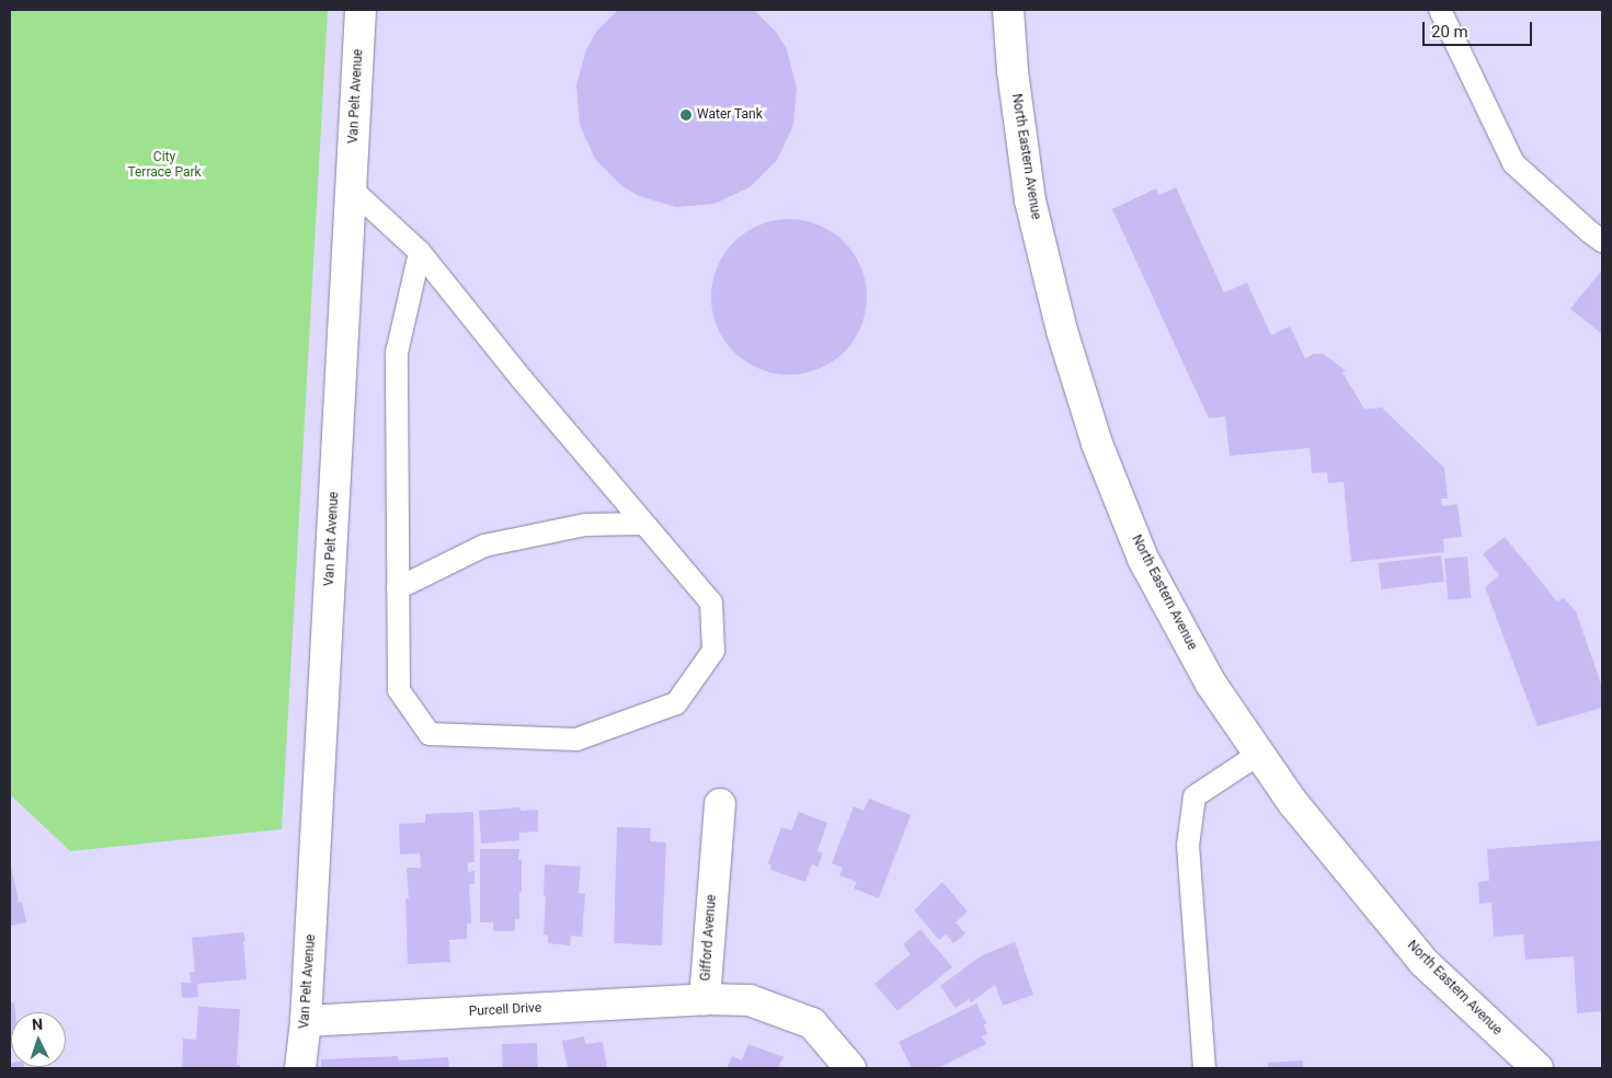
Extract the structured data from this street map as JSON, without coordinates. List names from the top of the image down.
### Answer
{
  "streets": {
    "street": [
      "Van Pelt Avenue",
      "North Eastern Avenue",
      "Gifford Avenue",
      "Purcell Drive"
    ]
  },
  "crossings": [
    ["Van Pelt Avenue", "Purcell Drive"],
    ["Gifford Avenue", "Purcell Drive"]
  ],
  "parks": ["City Terrace Park"],
  "places": ["Water Tank"],
  "scale_bar": "20 m",
  "north": "top"
}
